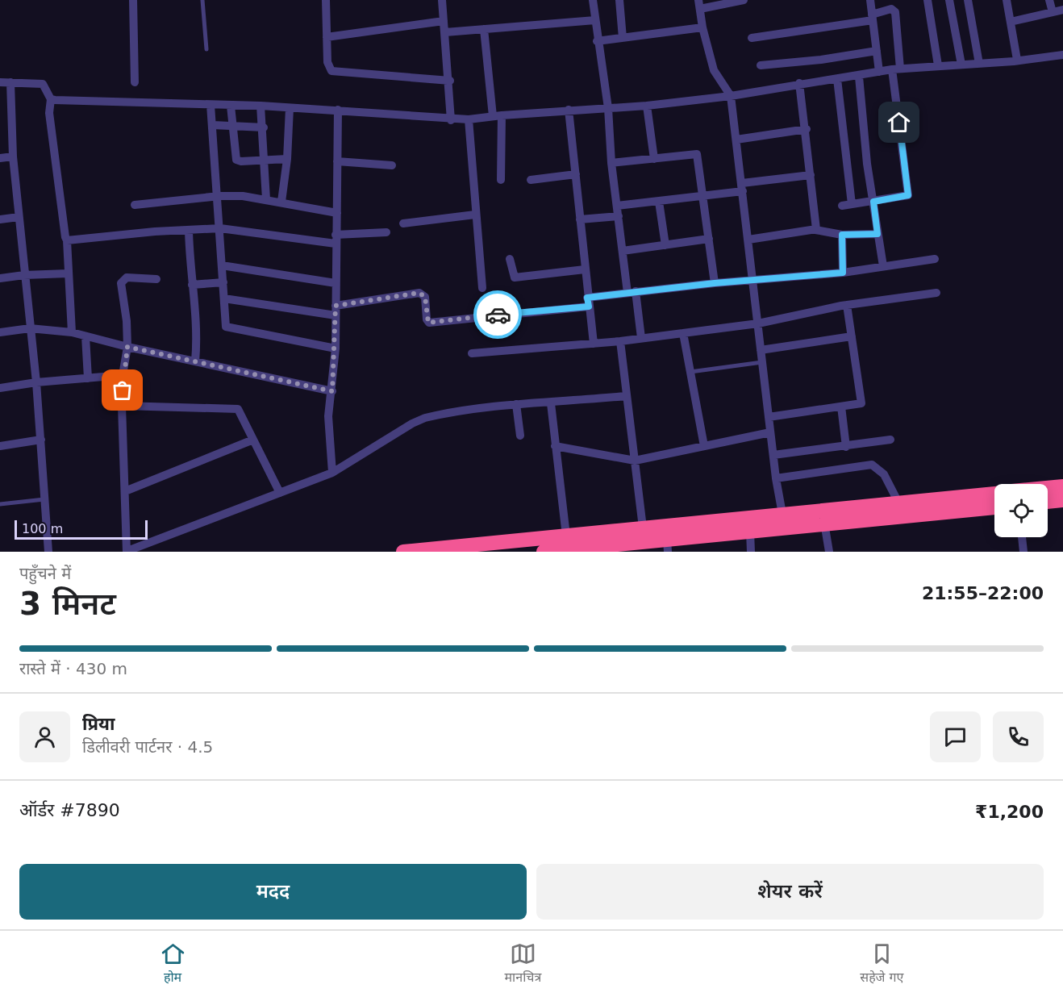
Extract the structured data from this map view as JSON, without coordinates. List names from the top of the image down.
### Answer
{
  "scale_bar": "100 m",
  "page": {
    "scale": "100 m",
    "heading": ["3 मिनट", "पहुँचने में", "21:55–22:00"],
    "panel": [
      "प्रिया",
      "डिलीवरी पार्टनर · 4.5",
      "ऑर्डर #7890",
      "₹1,200"
    ],
    "bar": "रास्ते में · 430 m",
    "buttons": ["मदद", "शेयर करें"],
    "tabs": ["होम", "मानचित्र", "सहेजे गए"]
  }
}
